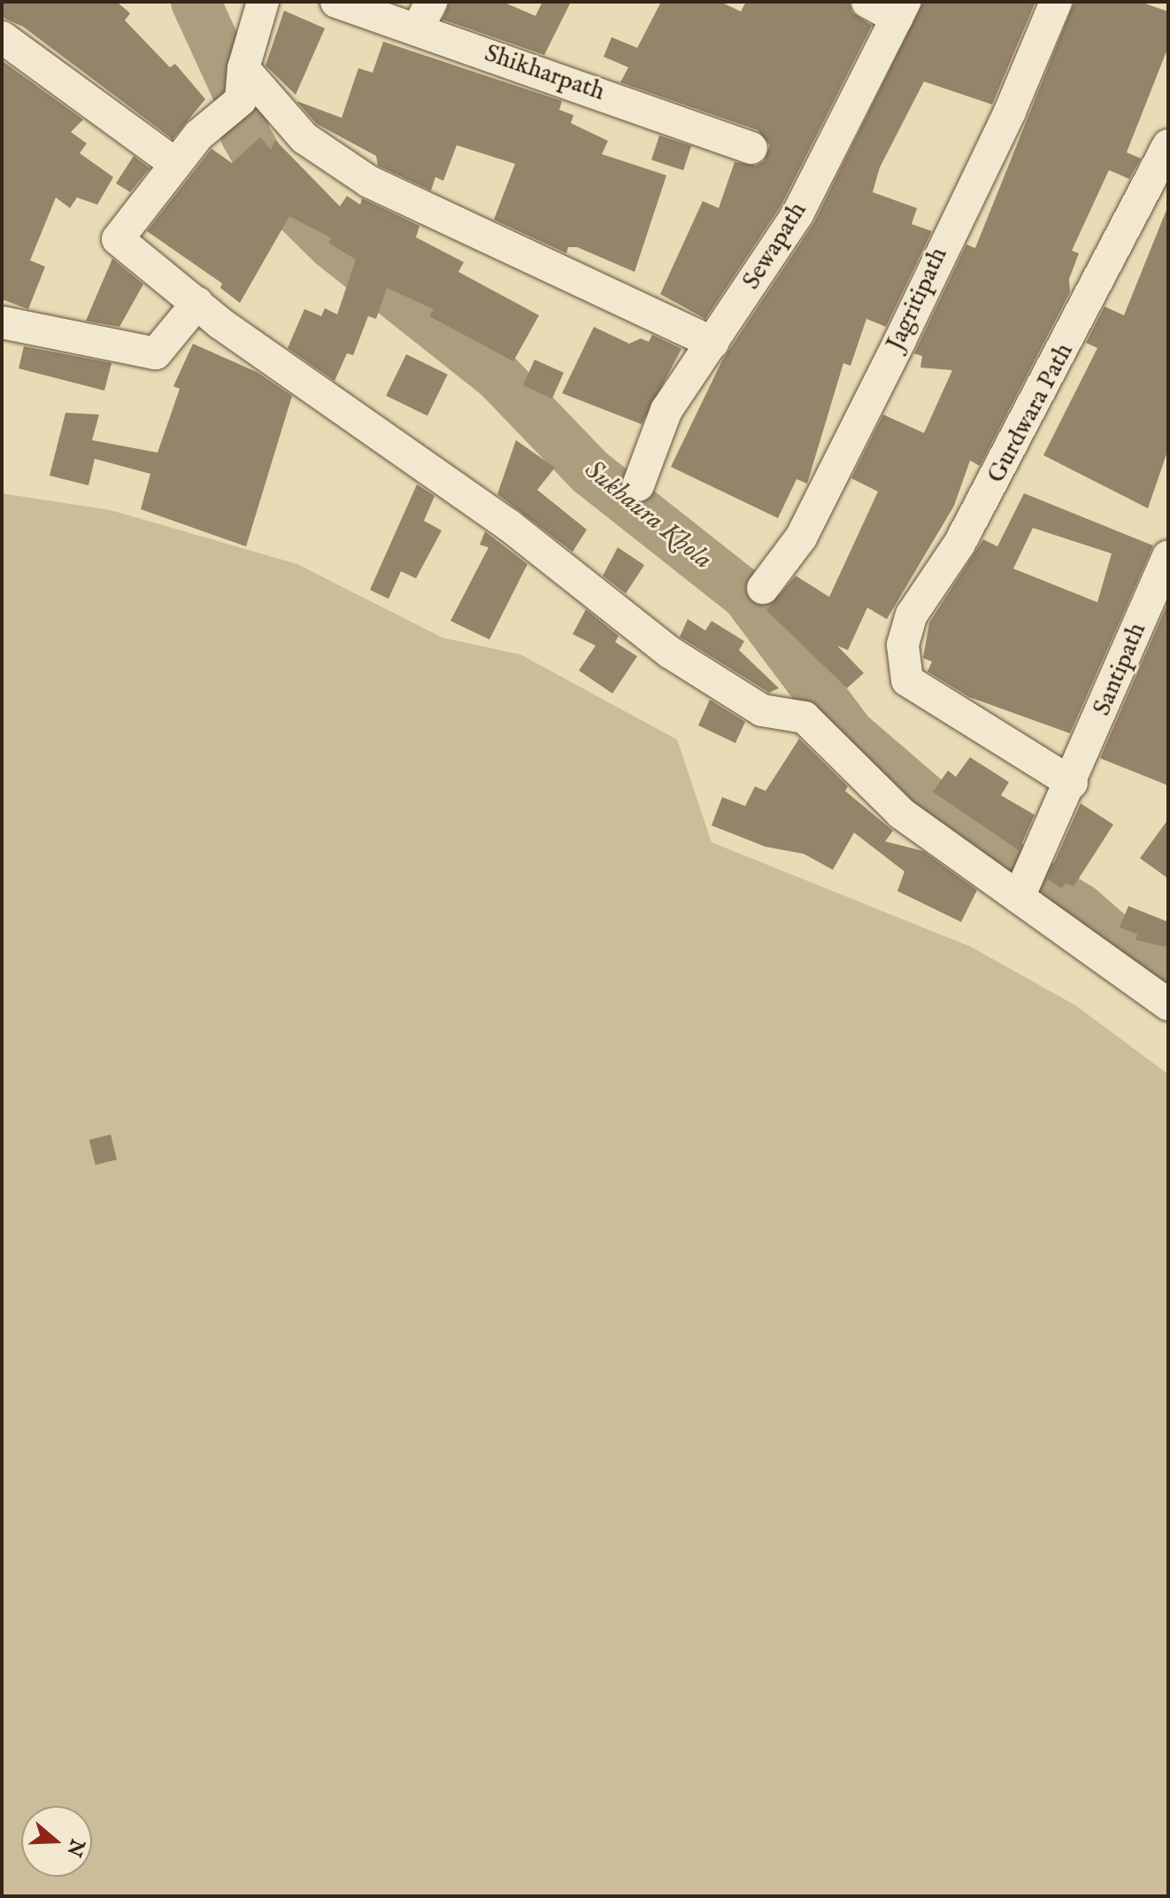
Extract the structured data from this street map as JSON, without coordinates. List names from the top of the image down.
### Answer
{
  "streets": {
    "street": [
      "Shikharpath",
      "Sewapath",
      "Jagritipath",
      "Gurdwara Path",
      "Santipath"
    ]
  },
  "crossings": [
    ["Gurdwara Path", "Santipath"]
  ],
  "water": ["Sukhaura Khola"],
  "north": "right"
}
